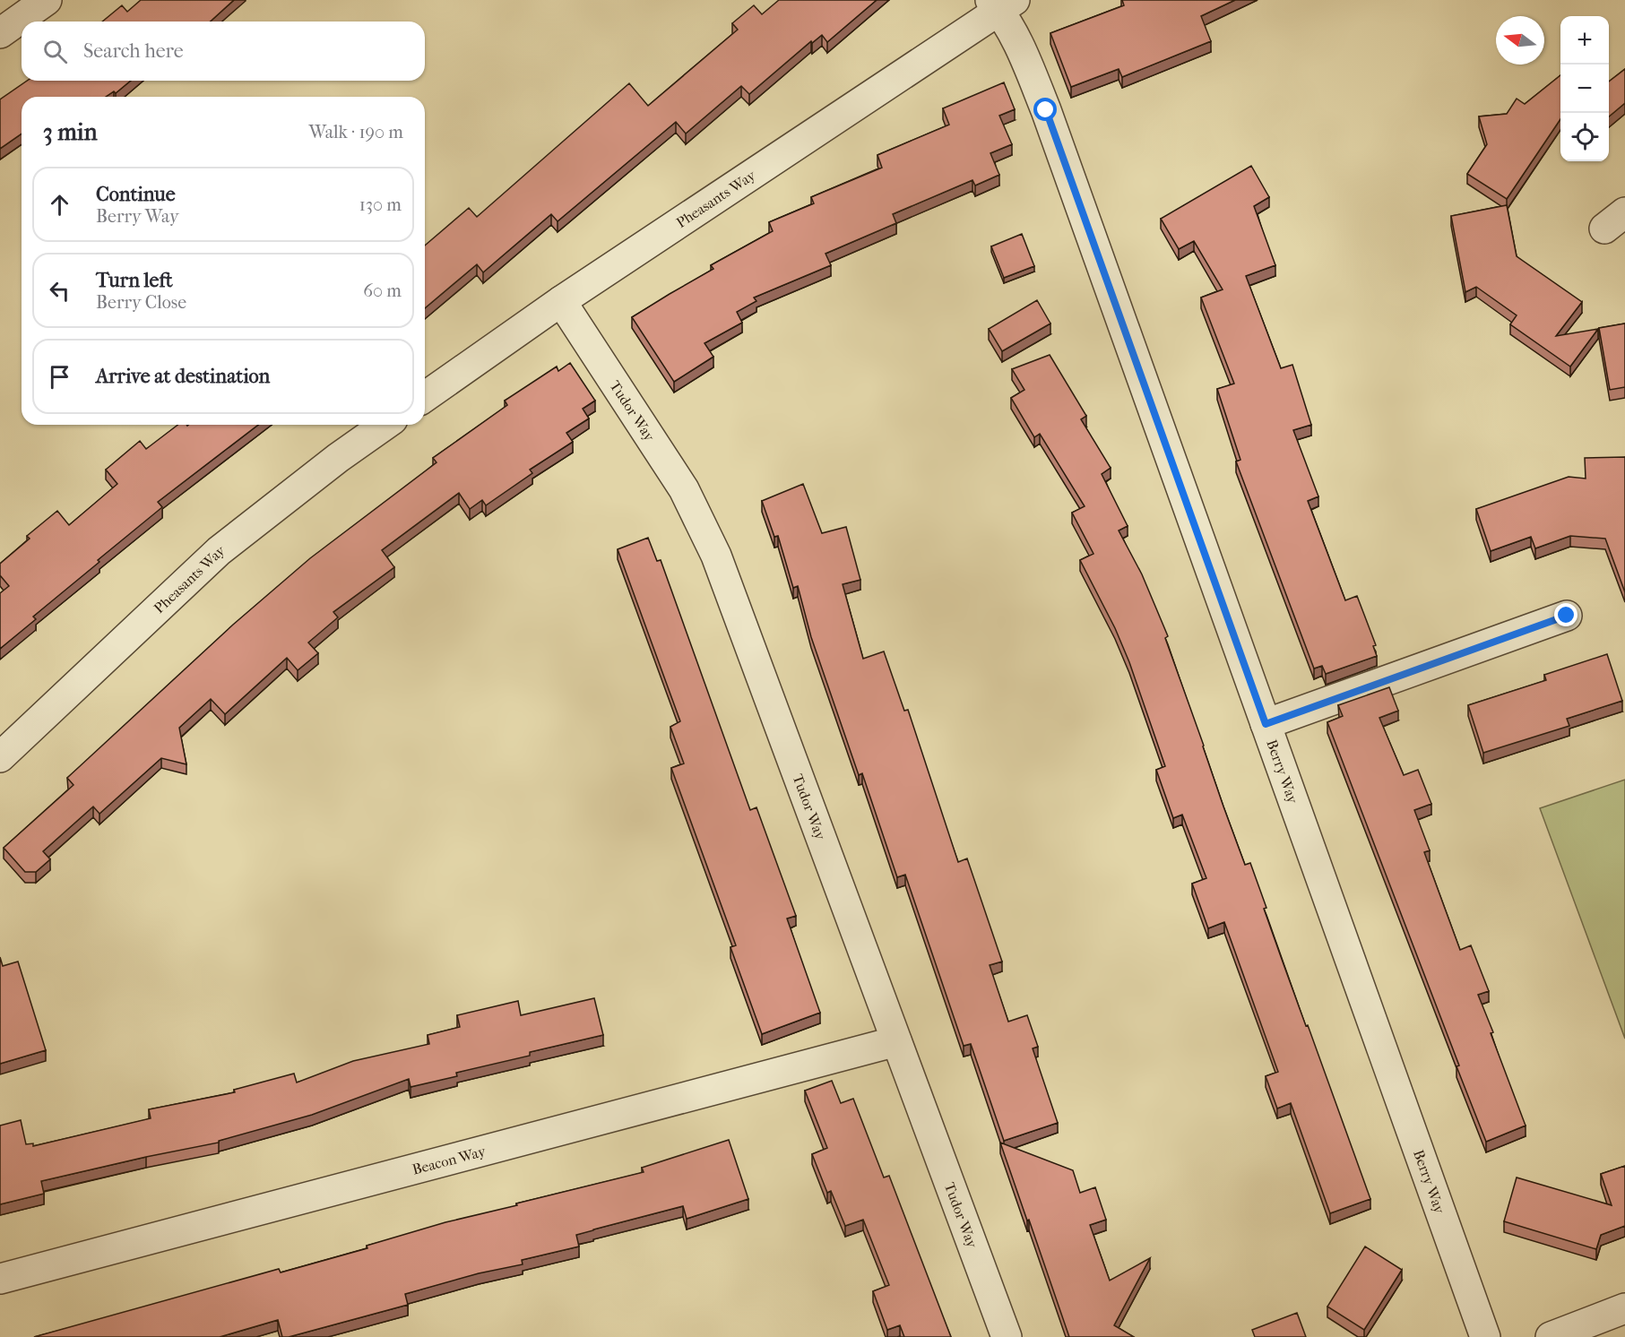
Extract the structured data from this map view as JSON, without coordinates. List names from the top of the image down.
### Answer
{
  "streets": {
    "street": [
      "Pheasants Way",
      "Tudor Way",
      "Berry Way",
      "Beacon Way"
    ]
  },
  "crossings": [
    ["Pheasants Way", "Tudor Way"],
    ["Pheasants Way", "Berry Way"],
    ["Tudor Way", "Beacon Way"]
  ],
  "north": "left",
  "page": {
    "map_buttons": ["+", "−"],
    "search": "Search here",
    "heading": ["3 min", "Walk · 190 m"],
    "list": [
      ["Continue", "Berry Way", "130 m"],
      ["Turn left", "Berry Close", "60 m"],
      "Arrive at destination"
    ]
  }
}
